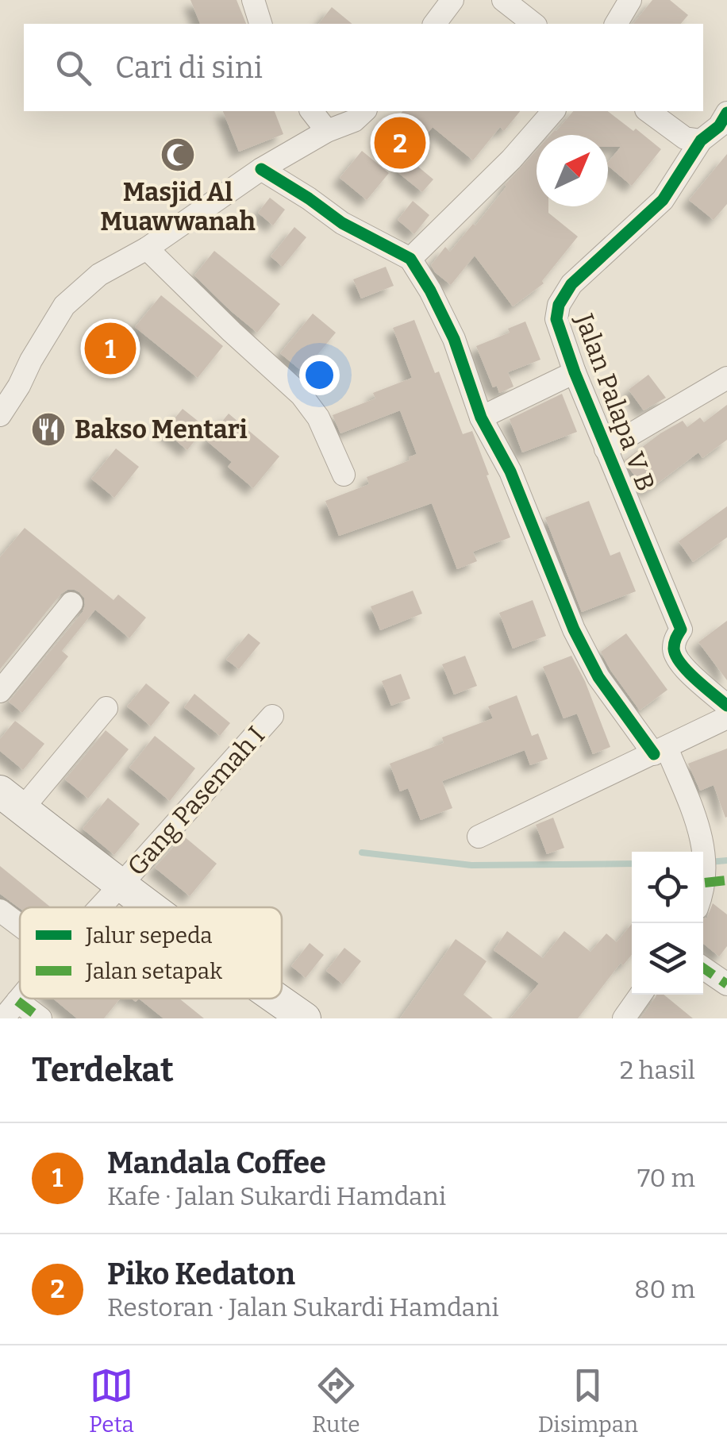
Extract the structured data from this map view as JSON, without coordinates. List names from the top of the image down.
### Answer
{
  "streets": {
    "street": ["Jalan Palapa V B", "Gang Pasemah I"]
  },
  "places": {
    "mosque": ["Masjid Al Muawwanah"],
    "restaurant": ["Bakso Mentari"]
  },
  "legend": ["Jalur sepeda", "Jalan setapak"],
  "north": "top right",
  "page": {
    "search": "Cari di sini",
    "pins": ["2", "1"],
    "heading": ["Terdekat", "2 hasil"],
    "list": [
      {
        "mark": "1",
        "name": "Mandala Coffee",
        "note": "Kafe · Jalan Sukardi Hamdani",
        "value": "70 m"
      },
      {
        "mark": "2",
        "name": "Piko Kedaton",
        "note": "Restoran · Jalan Sukardi Hamdani",
        "value": "80 m"
      }
    ],
    "nav": ["Peta", "Rute", "Disimpan"]
  }
}
